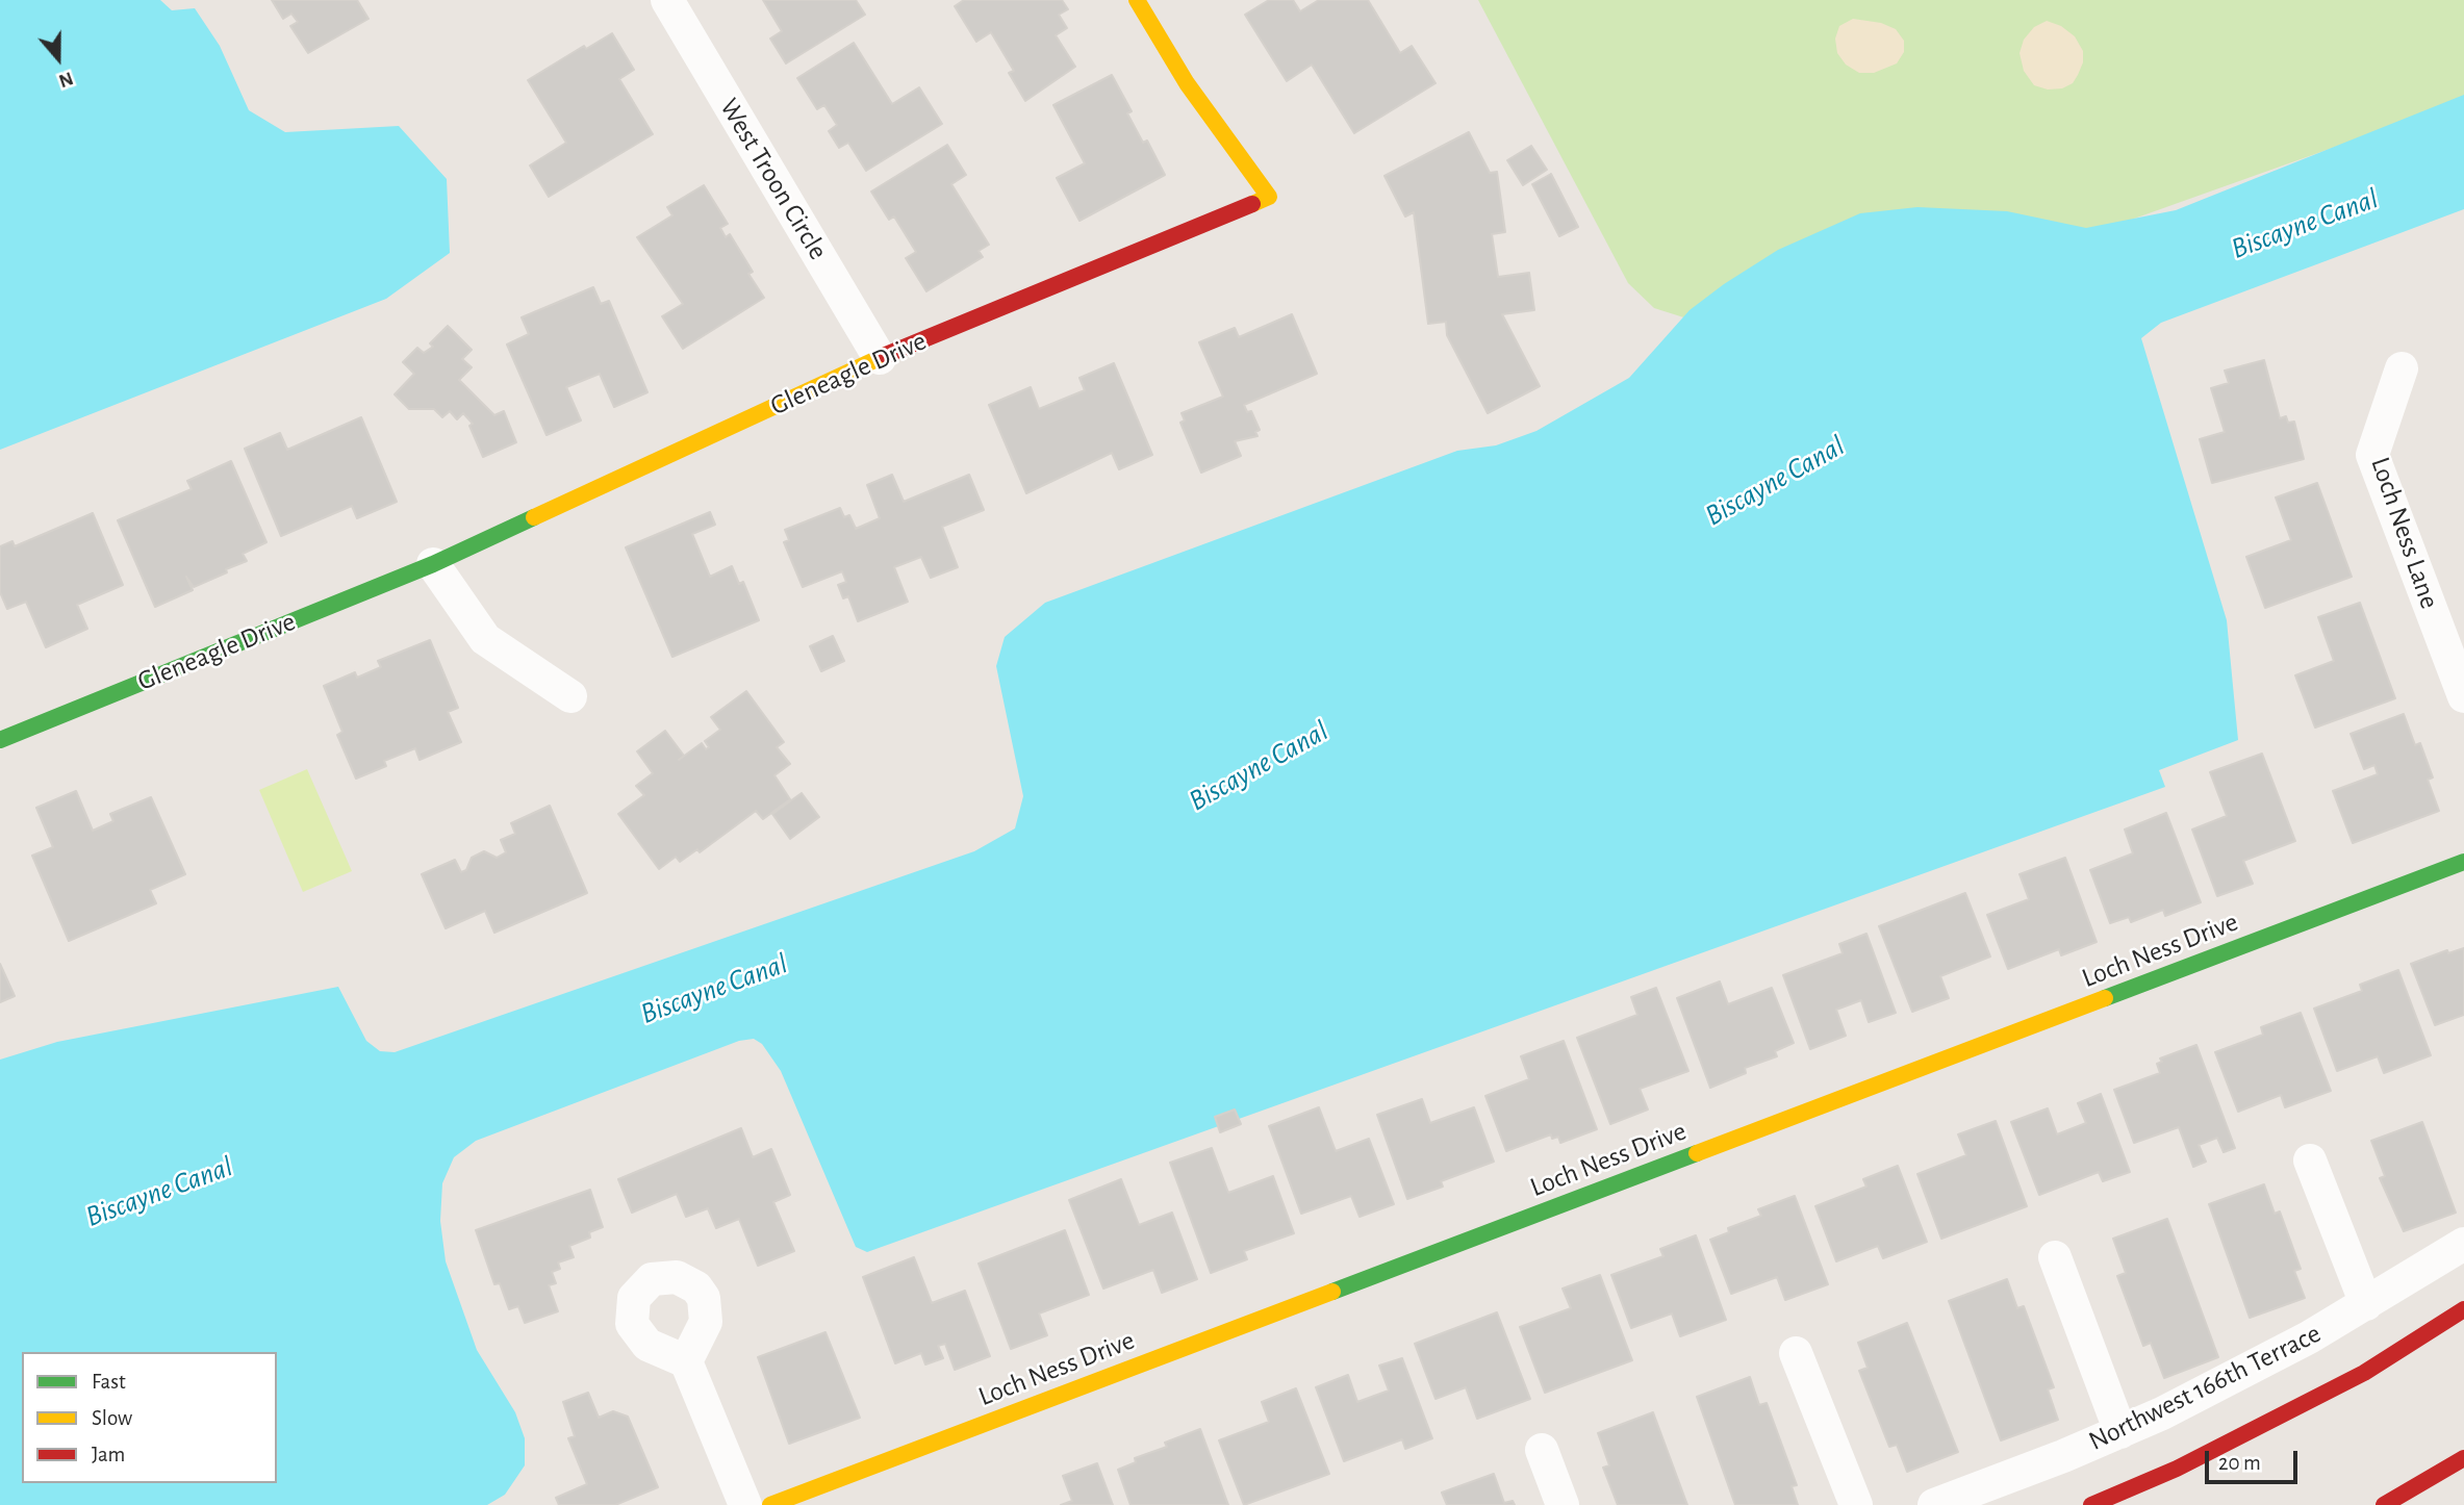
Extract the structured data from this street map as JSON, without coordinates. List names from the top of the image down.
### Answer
{
  "streets": {
    "main road": ["Gleneagle Drive", "Loch Ness Drive"],
    "street": ["West Troon Circle", "Loch Ness Lane", "Northwest 166th Terrace"]
  },
  "crossings": [
    ["West Troon Circle", "Gleneagle Drive"]
  ],
  "water": ["Biscayne Canal"],
  "legend": ["Fast", "Slow", "Jam"],
  "scale_bar": "20 m",
  "north": "bottom"
}
